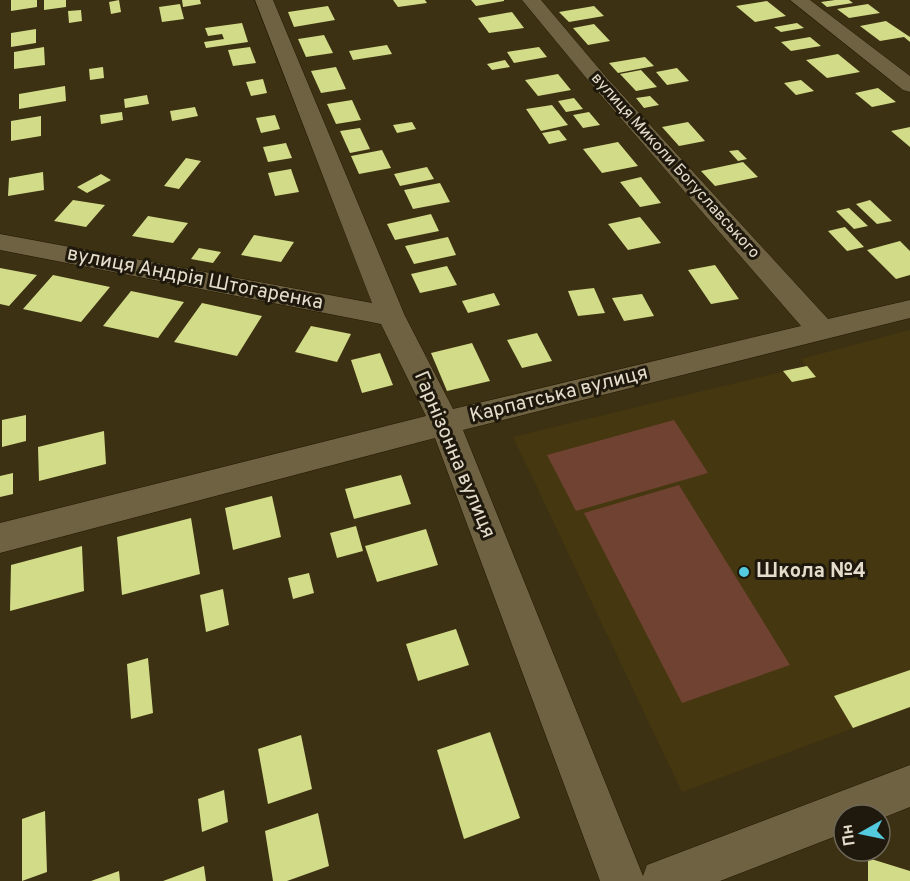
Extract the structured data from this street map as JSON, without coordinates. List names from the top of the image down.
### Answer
{
  "streets": {
    "street": [
      "вулиця Миколи Богуславського",
      "вулиця Андрія Штогаренка",
      "Карпатська вулиця",
      "Гарнізонна вулиця"
    ]
  },
  "crossings": [
    ["вулиця Миколи Богуславського", "Карпатська вулиця"],
    ["вулиця Андрія Штогаренка", "Гарнізонна вулиця"],
    ["Карпатська вулиця", "Гарнізонна вулиця"]
  ],
  "places": ["Школа №4"],
  "north": "left"
}
